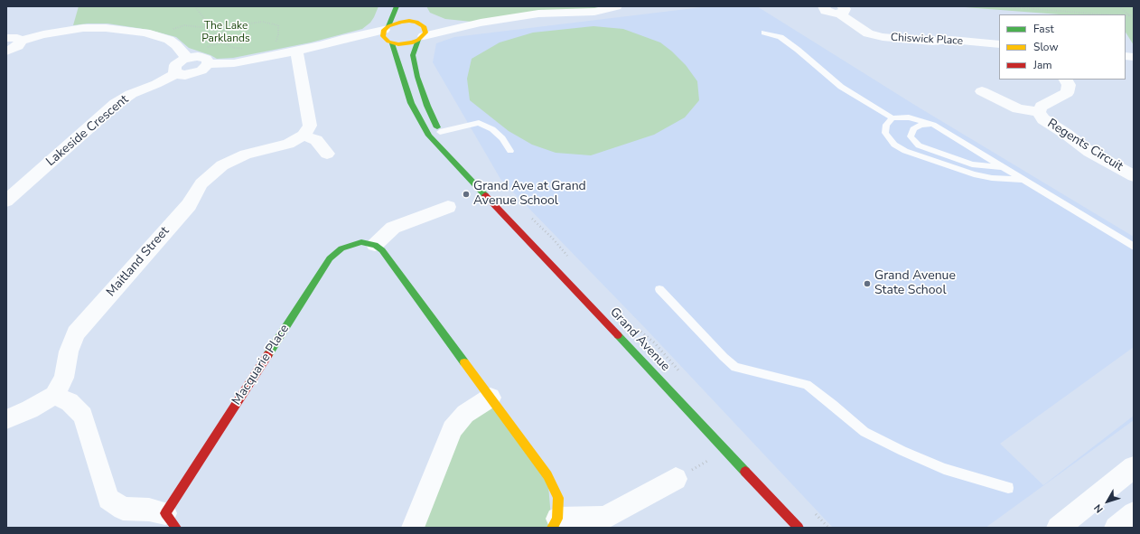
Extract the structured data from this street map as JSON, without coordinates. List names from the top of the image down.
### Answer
{
  "streets": {
    "street": [
      "Chiswick Place",
      "Lakeside Crescent",
      "Regents Circuit",
      "Maitland Street",
      "Grand Avenue",
      "Macquarie Place"
    ]
  },
  "crossings": [
    ["Maitland Street", "Macquarie Place"]
  ],
  "parks": ["The Lake Parklands"],
  "places": ["Grand Ave at Grand Avenue School", "Grand Avenue State School"],
  "legend": ["Fast", "Slow", "Jam"],
  "north": "bottom left"
}
